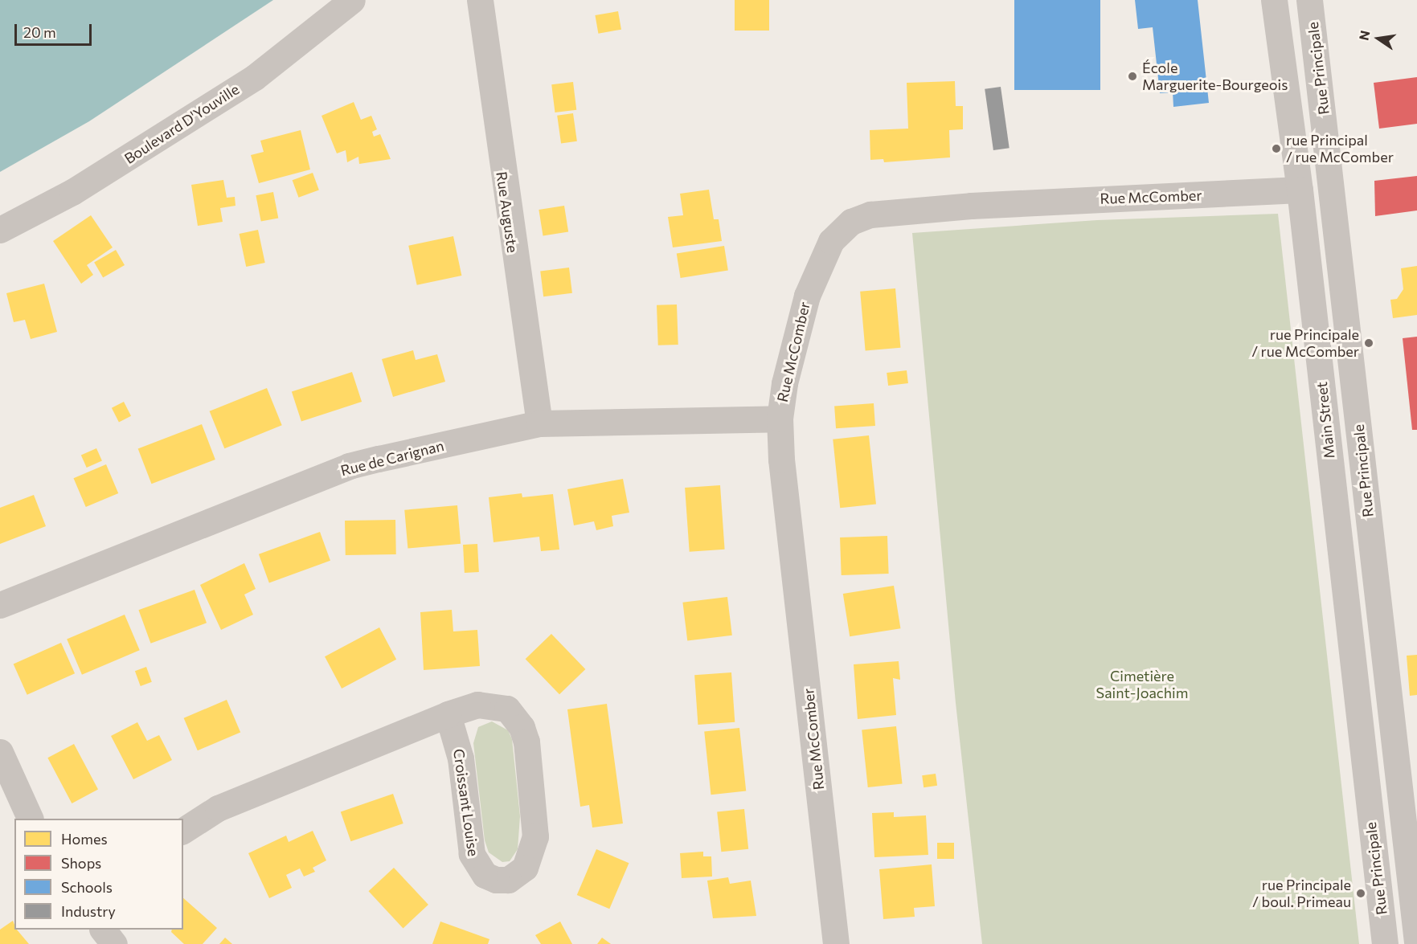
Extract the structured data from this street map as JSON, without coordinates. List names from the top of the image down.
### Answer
{
  "streets": {
    "street": [
      "Rue Principale",
      "Boulevard D'Youville",
      "Rue McComber",
      "Rue Auguste",
      "Main Street",
      "Rue de Carignan",
      "Croissant Louise"
    ]
  },
  "crossings": [
    ["Rue McComber", "Main Street"],
    ["Rue McComber", "Rue de Carignan"],
    ["Rue Auguste", "Rue de Carignan"]
  ],
  "parks": ["Cimetière Saint-Joachim"],
  "places": [
    "École Marguerite-Bourgeois",
    "rue Principal / rue McComber",
    "rue Principale / rue McComber",
    "rue Principale / boul. Primeau"
  ],
  "legend": [
    "Homes",
    "Shops",
    "Schools",
    "Industry"
  ],
  "scale_bar": "20 m",
  "north": "left"
}
